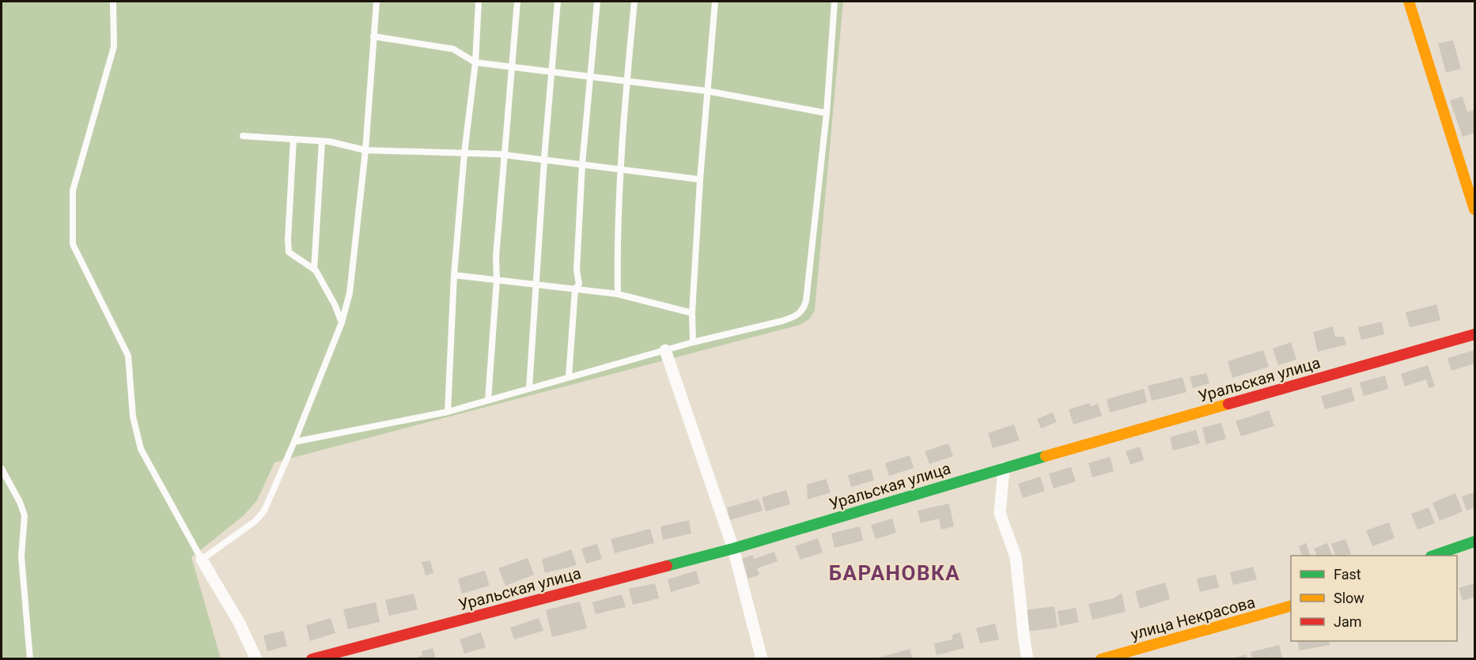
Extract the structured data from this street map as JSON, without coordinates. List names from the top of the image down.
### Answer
{
  "streets": {
    "street": ["Уральская улица", "улица Некрасова"]
  },
  "districts": ["БАРАНОВКА"],
  "legend": ["Fast", "Slow", "Jam"]
}
